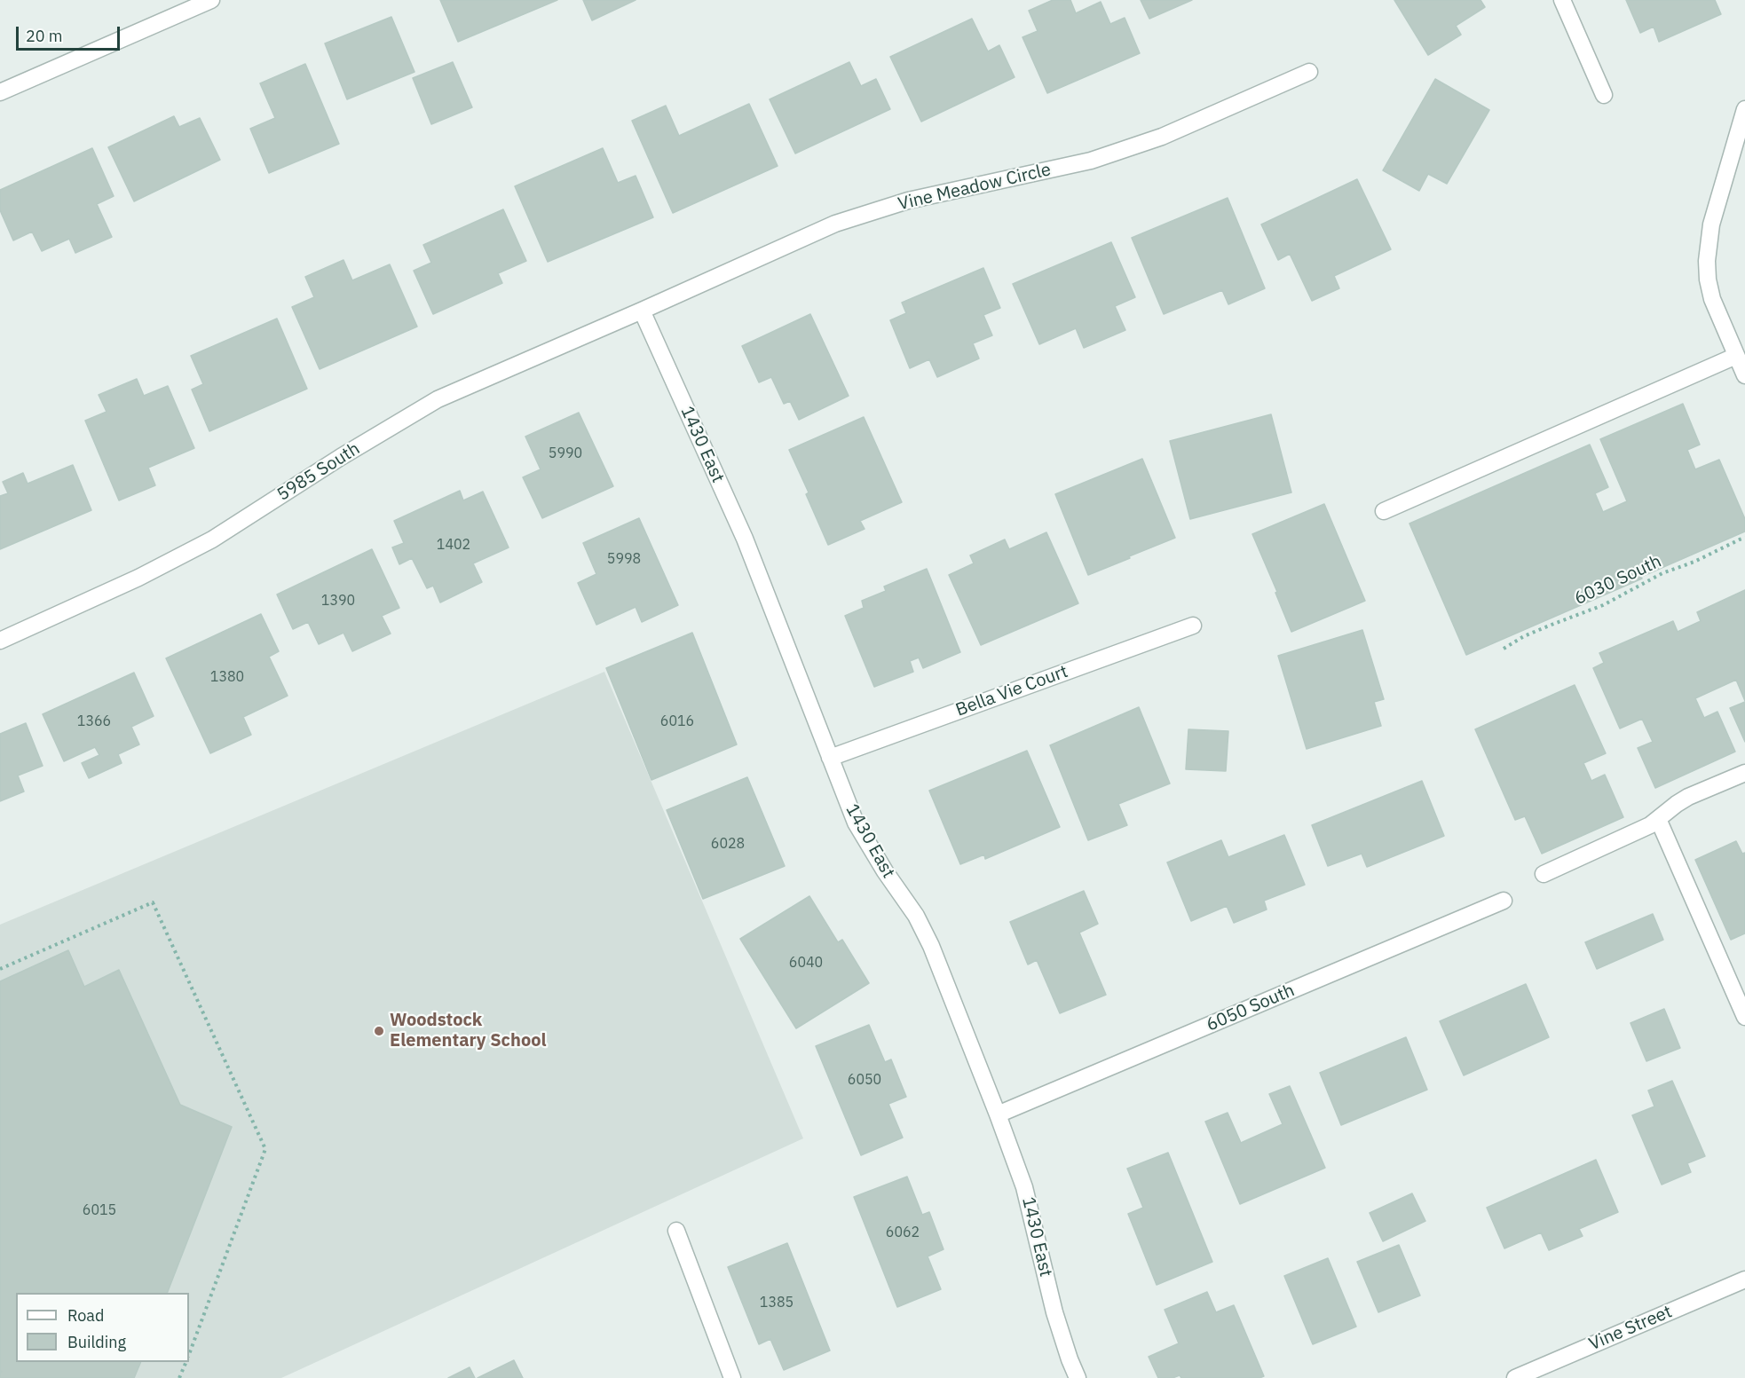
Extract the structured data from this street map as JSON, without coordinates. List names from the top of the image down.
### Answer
{
  "streets": {
    "street": [
      "Vine Meadow Circle",
      "1430 East",
      "5985 South",
      "Bella Vie Court",
      "6050 South",
      "Vine Street"
    ],
    "path": ["6030 South"]
  },
  "crossings": [
    ["Vine Meadow Circle", "1430 East"],
    ["Vine Meadow Circle", "5985 South"],
    ["1430 East", "5985 South"],
    ["1430 East", "Bella Vie Court"],
    ["1430 East", "6050 South"]
  ],
  "places": ["Woodstock Elementary School"],
  "house_numbers": [
    "5990",
    "1402",
    "5998",
    "1390",
    "1380",
    "1366",
    "6016",
    "6028",
    "6040",
    "6050",
    "6015",
    "6062",
    "1385"
  ],
  "legend": ["Road", "Building"],
  "scale_bar": "20 m"
}
